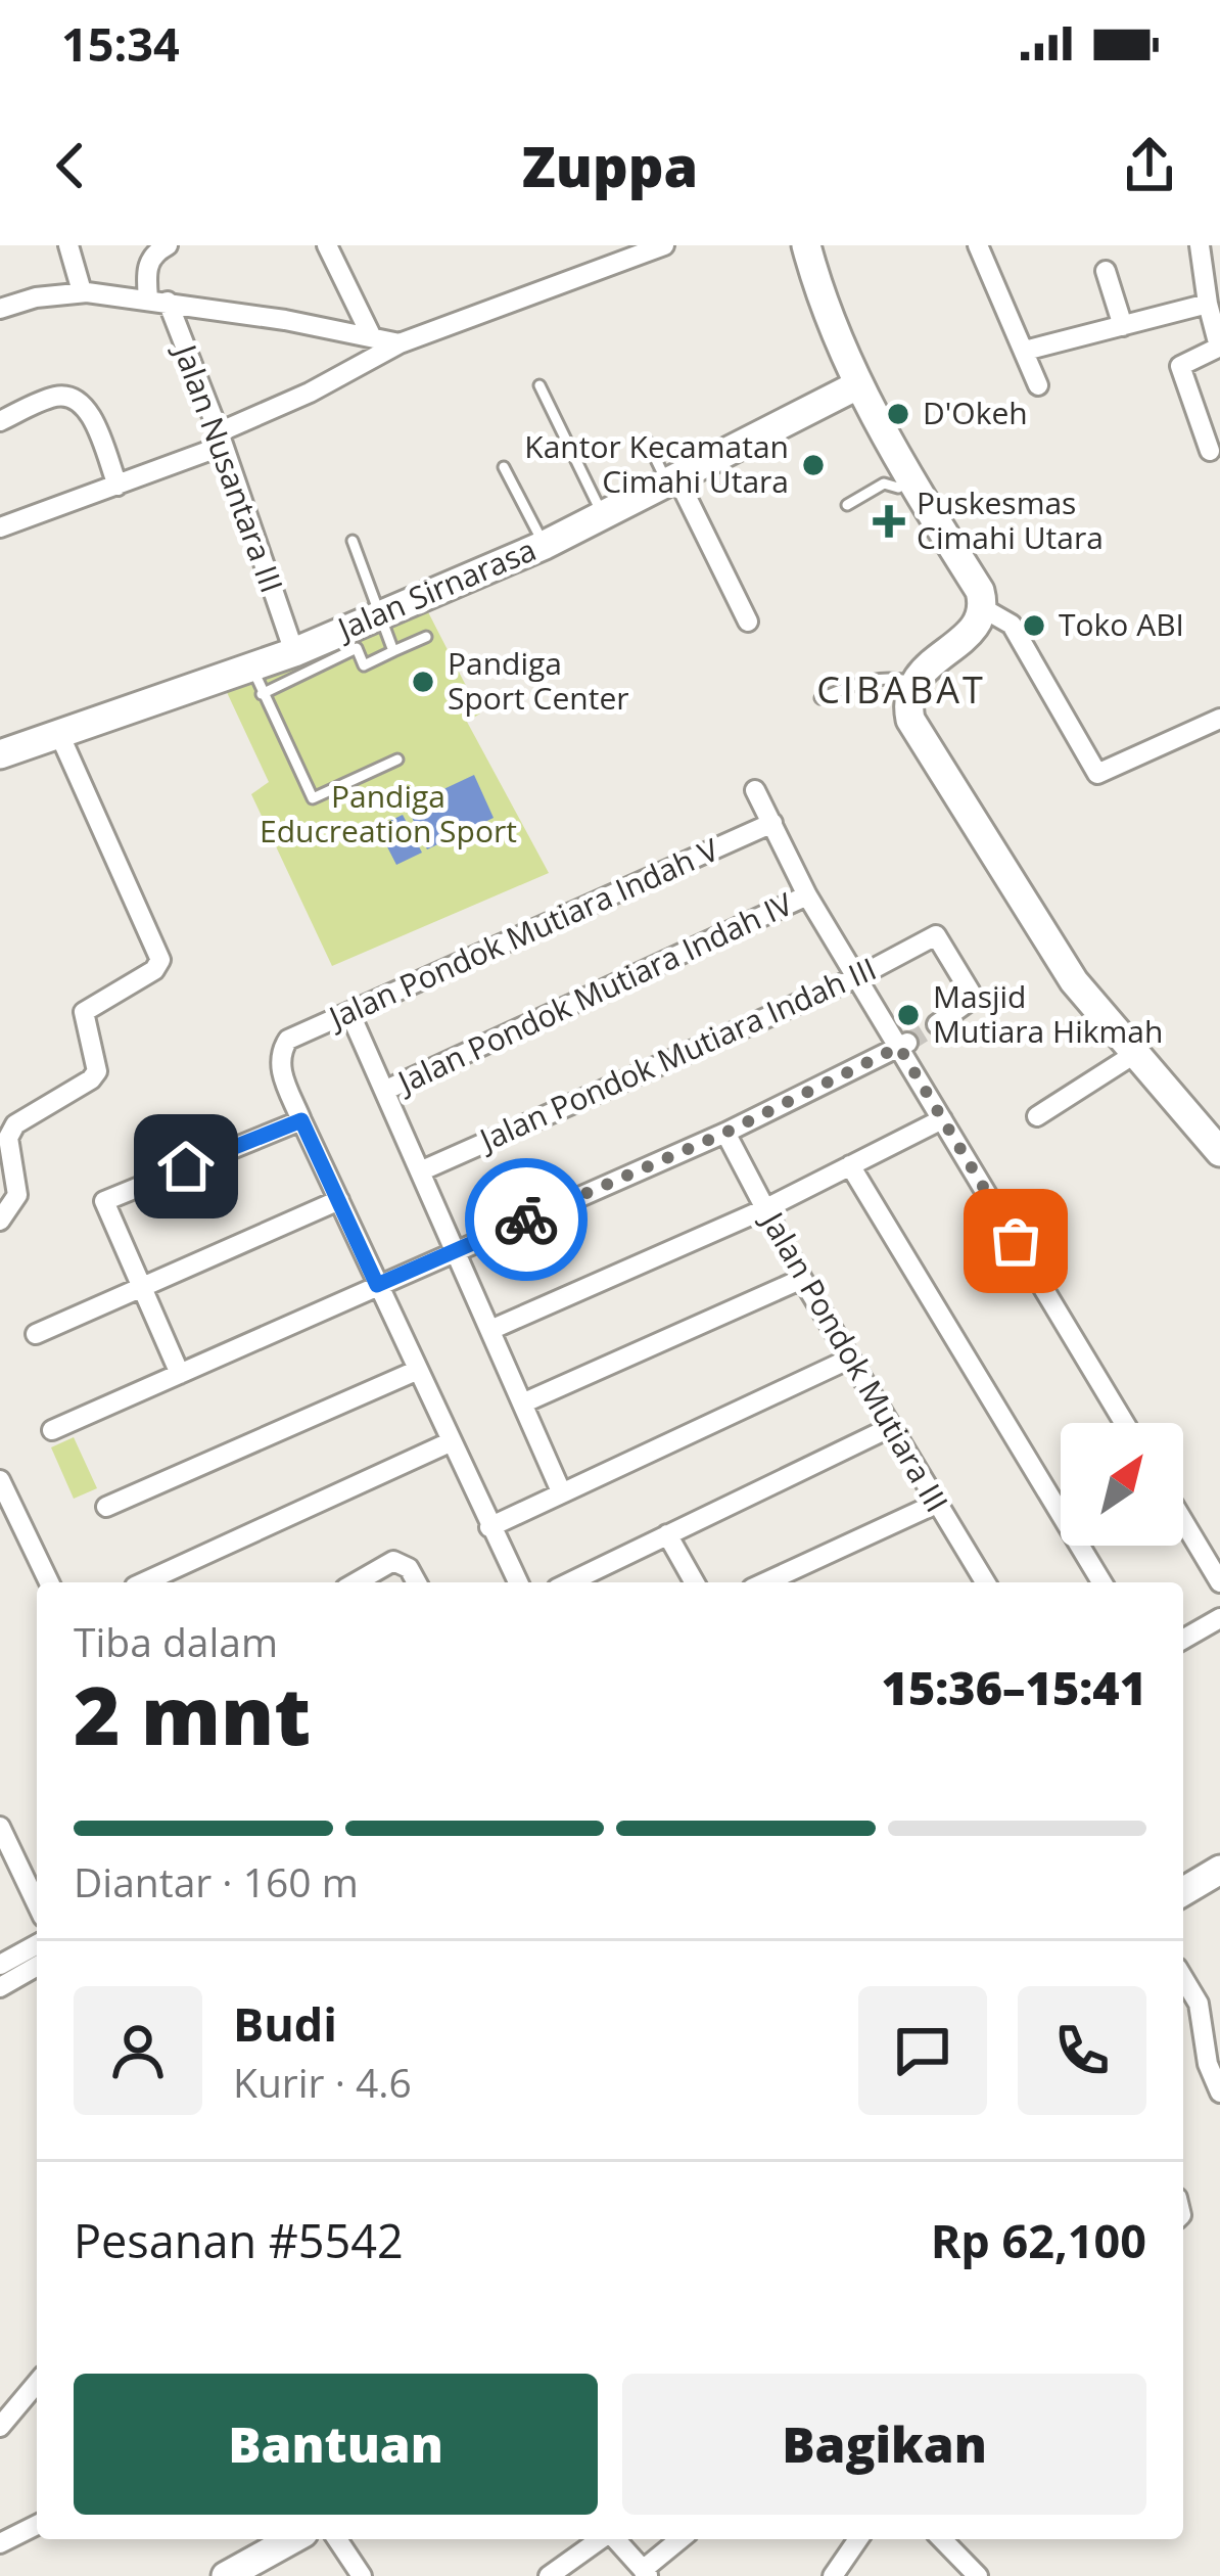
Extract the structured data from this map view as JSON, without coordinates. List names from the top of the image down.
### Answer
{
  "streets": {
    "main road": ["Jalan Sirnarasa"],
    "street": [
      "Jalan Nusantara III",
      "Jalan Pondok Mutiara Indah V",
      "Jalan Pondok Mutiara Indah IV",
      "Jalan Pondok Mutiara Indah III",
      "Jalan Pondok Mutiara III"
    ]
  },
  "crossings": [
    ["Jalan Nusantara III", "Jalan Sirnarasa"]
  ],
  "districts": ["CIBABAT"],
  "parks": ["Pandiga Educreation Sport"],
  "places": {
    "other": [
      "D'Okeh",
      "Kantor Kecamatan Cimahi Utara",
      "Toko ABI",
      "Pandiga Sport Center",
      "Masjid Mutiara Hikmah"
    ],
    "health": ["Puskesmas Cimahi Utara"]
  },
  "north": "top right",
  "page": {
    "status": "15:34",
    "header": "Zuppa",
    "heading": ["2 mnt", "Tiba dalam", "15:36–15:41"],
    "panel": [
      "Budi",
      "Kurir · 4.6",
      "Pesanan #5542",
      "Rp 62,100"
    ],
    "bar": "Diantar · 160 m",
    "buttons": ["Bantuan", "Bagikan"]
  }
}
